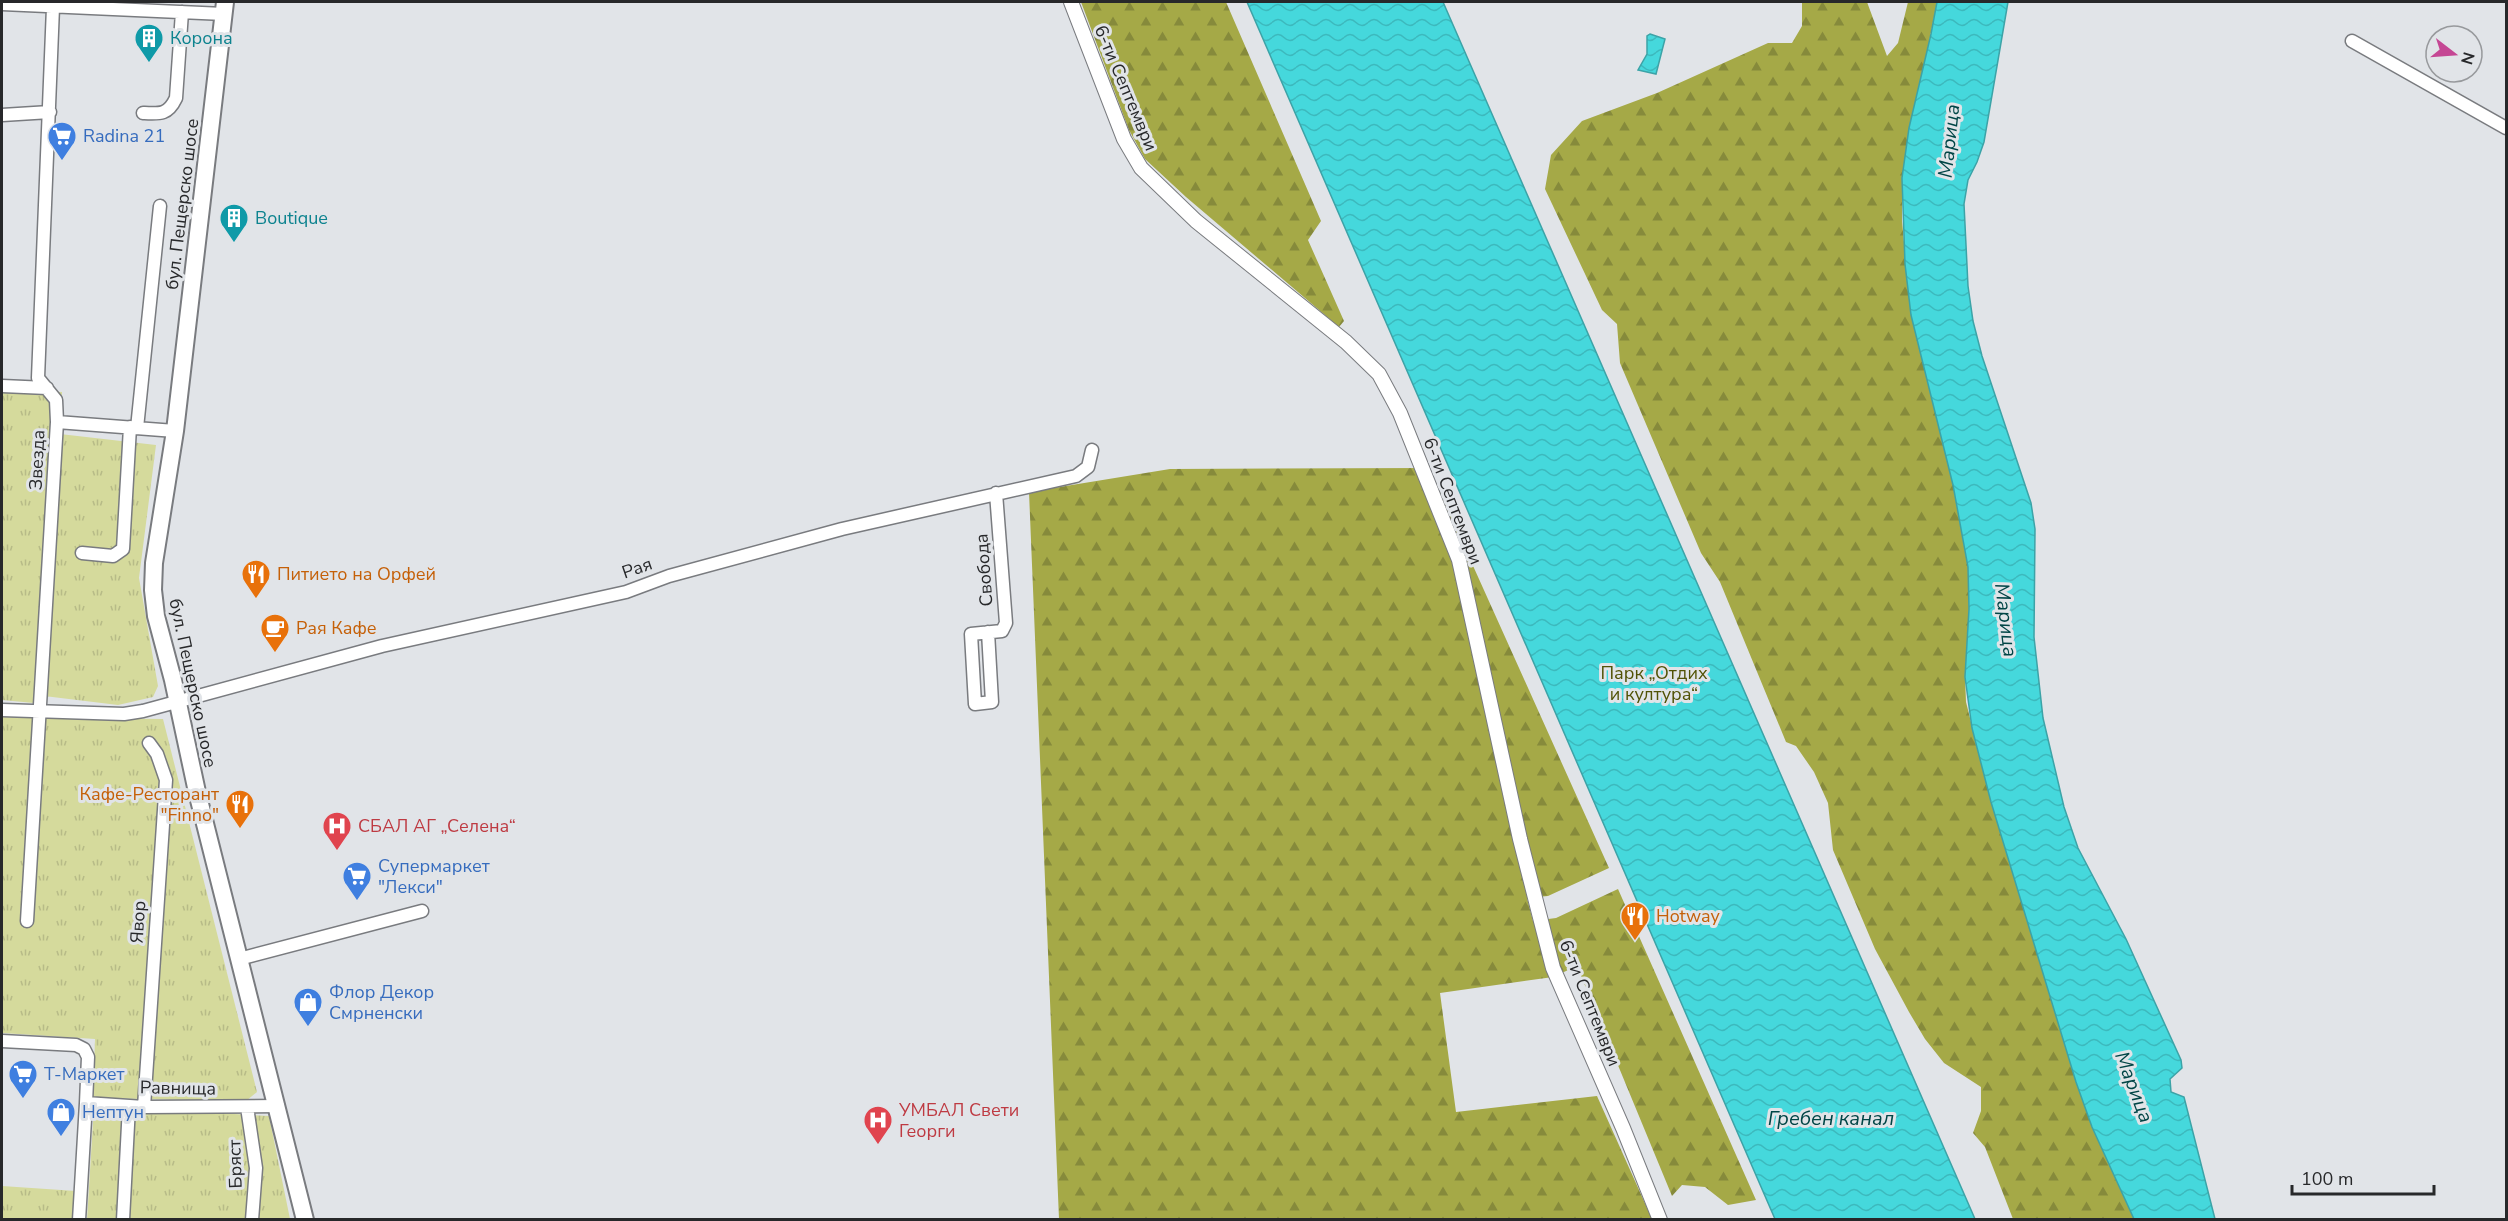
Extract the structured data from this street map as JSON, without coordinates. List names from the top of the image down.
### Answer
{
  "streets": {
    "main road": ["бул. Пещерско шосе"],
    "street": [
      "6-ти Септември",
      "Звезда",
      "Рая",
      "Свобода",
      "Явор",
      "Равнища",
      "Бряст"
    ]
  },
  "crossings": [
    ["бул. Пещерско шосе", "Рая"],
    ["бул. Пещерско шосе", "Равнища"],
    ["Рая", "Свобода"],
    ["Явор", "Равнища"],
    ["Равнища", "Бряст"]
  ],
  "water": ["Марица", "Гребен канал"],
  "parks": ["Парк „Отдих и култура“"],
  "places": {
    "building": ["Корона", "Boutique"],
    "supermarket": ["Radina 21", "Супермаркет \"Лекси\"", "Т-Маркет"],
    "restaurant": ["Питието на Орфей", "Кафе-Ресторант \"Finno\"", "Hotway"],
    "cafe": ["Рая Кафе"],
    "hospital": ["СБАЛ АГ „Селена“", "УМБАЛ Свети Георги"],
    "shop": ["Флор Декор Смрненски", "Нептун"]
  },
  "scale_bar": "100 m",
  "north": "right"
}
